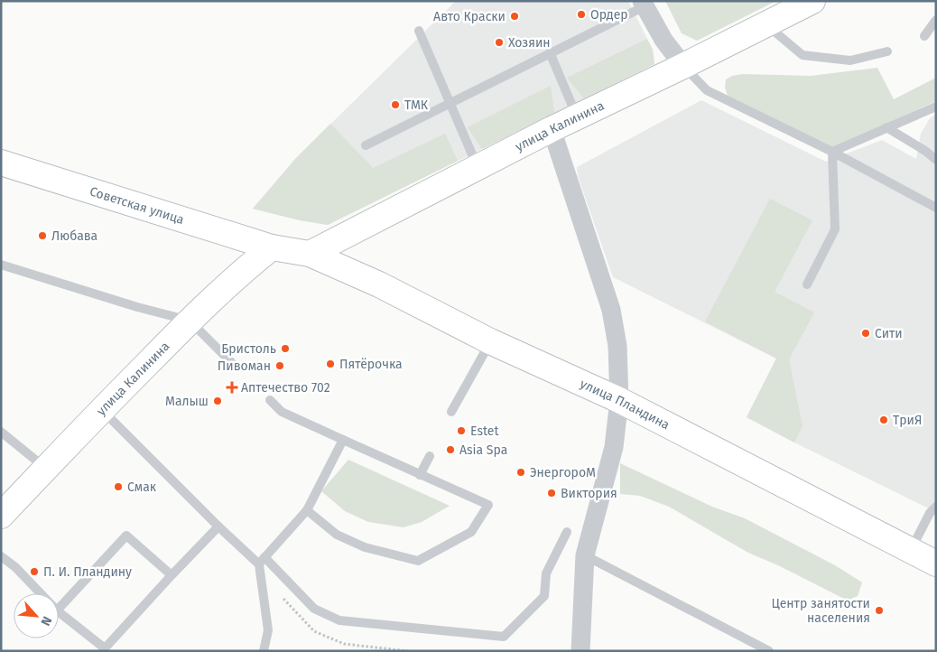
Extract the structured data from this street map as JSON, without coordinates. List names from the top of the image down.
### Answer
{
  "streets": {
    "street": ["улица Калинина", "Советская улица", "улица Пландина"]
  },
  "crossings": [
    ["улица Калинина", "Советская улица"],
    ["улица Калинина", "улица Пландина"],
    ["Советская улица", "улица Пландина"]
  ],
  "places": {
    "other": [
      "Ордер",
      "Авто Краски",
      "Хозяин",
      "ТМК",
      "Любава",
      "Сити",
      "Бристоль",
      "Пятёрочка",
      "Пивоман",
      "Малыш",
      "ТриЯ",
      "Estet",
      "Asia Spa",
      "ЭнергороМ",
      "Смак",
      "Виктория",
      "П. И. Пландину",
      "Центр занятости населения"
    ],
    "health": ["Аптечество 702"]
  },
  "north": "bottom right"
}
